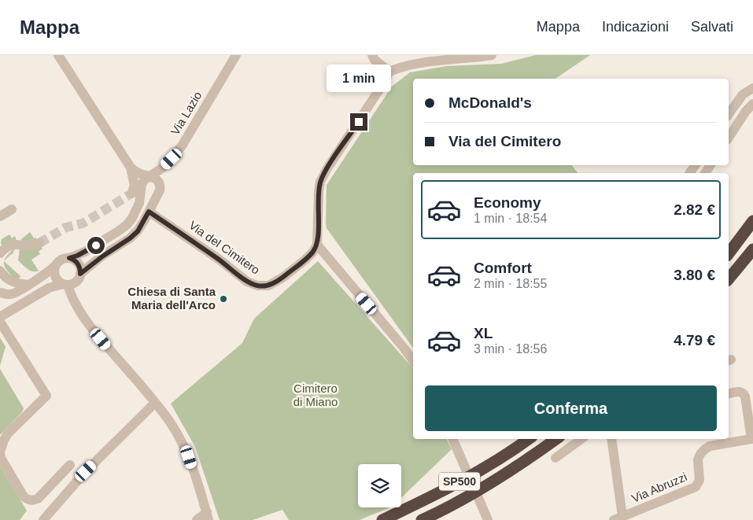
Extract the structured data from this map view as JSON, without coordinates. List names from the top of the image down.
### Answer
{
  "streets": {
    "highway": ["SP500"],
    "street": ["Via Lazio", "Via del Cimitero", "Via Abruzzi"]
  },
  "parks": ["Cimitero di Miano"],
  "places": ["Chiesa di Santa Maria dell'Arco"],
  "page": {
    "header": "Mappa",
    "nav": ["Mappa", "Indicazioni", "Salvati"],
    "bubble": "1 min",
    "banner": ["McDonald's", "Via del Cimitero"],
    "list": [
      {
        "name": "Economy",
        "note": "1 min · 18:54",
        "value": "2.82 €"
      },
      {
        "name": "Comfort",
        "note": "2 min · 18:55",
        "value": "3.80 €"
      },
      {
        "name": "XL",
        "note": "3 min · 18:56",
        "value": "4.79 €"
      }
    ],
    "buttons": "Conferma"
  }
}
